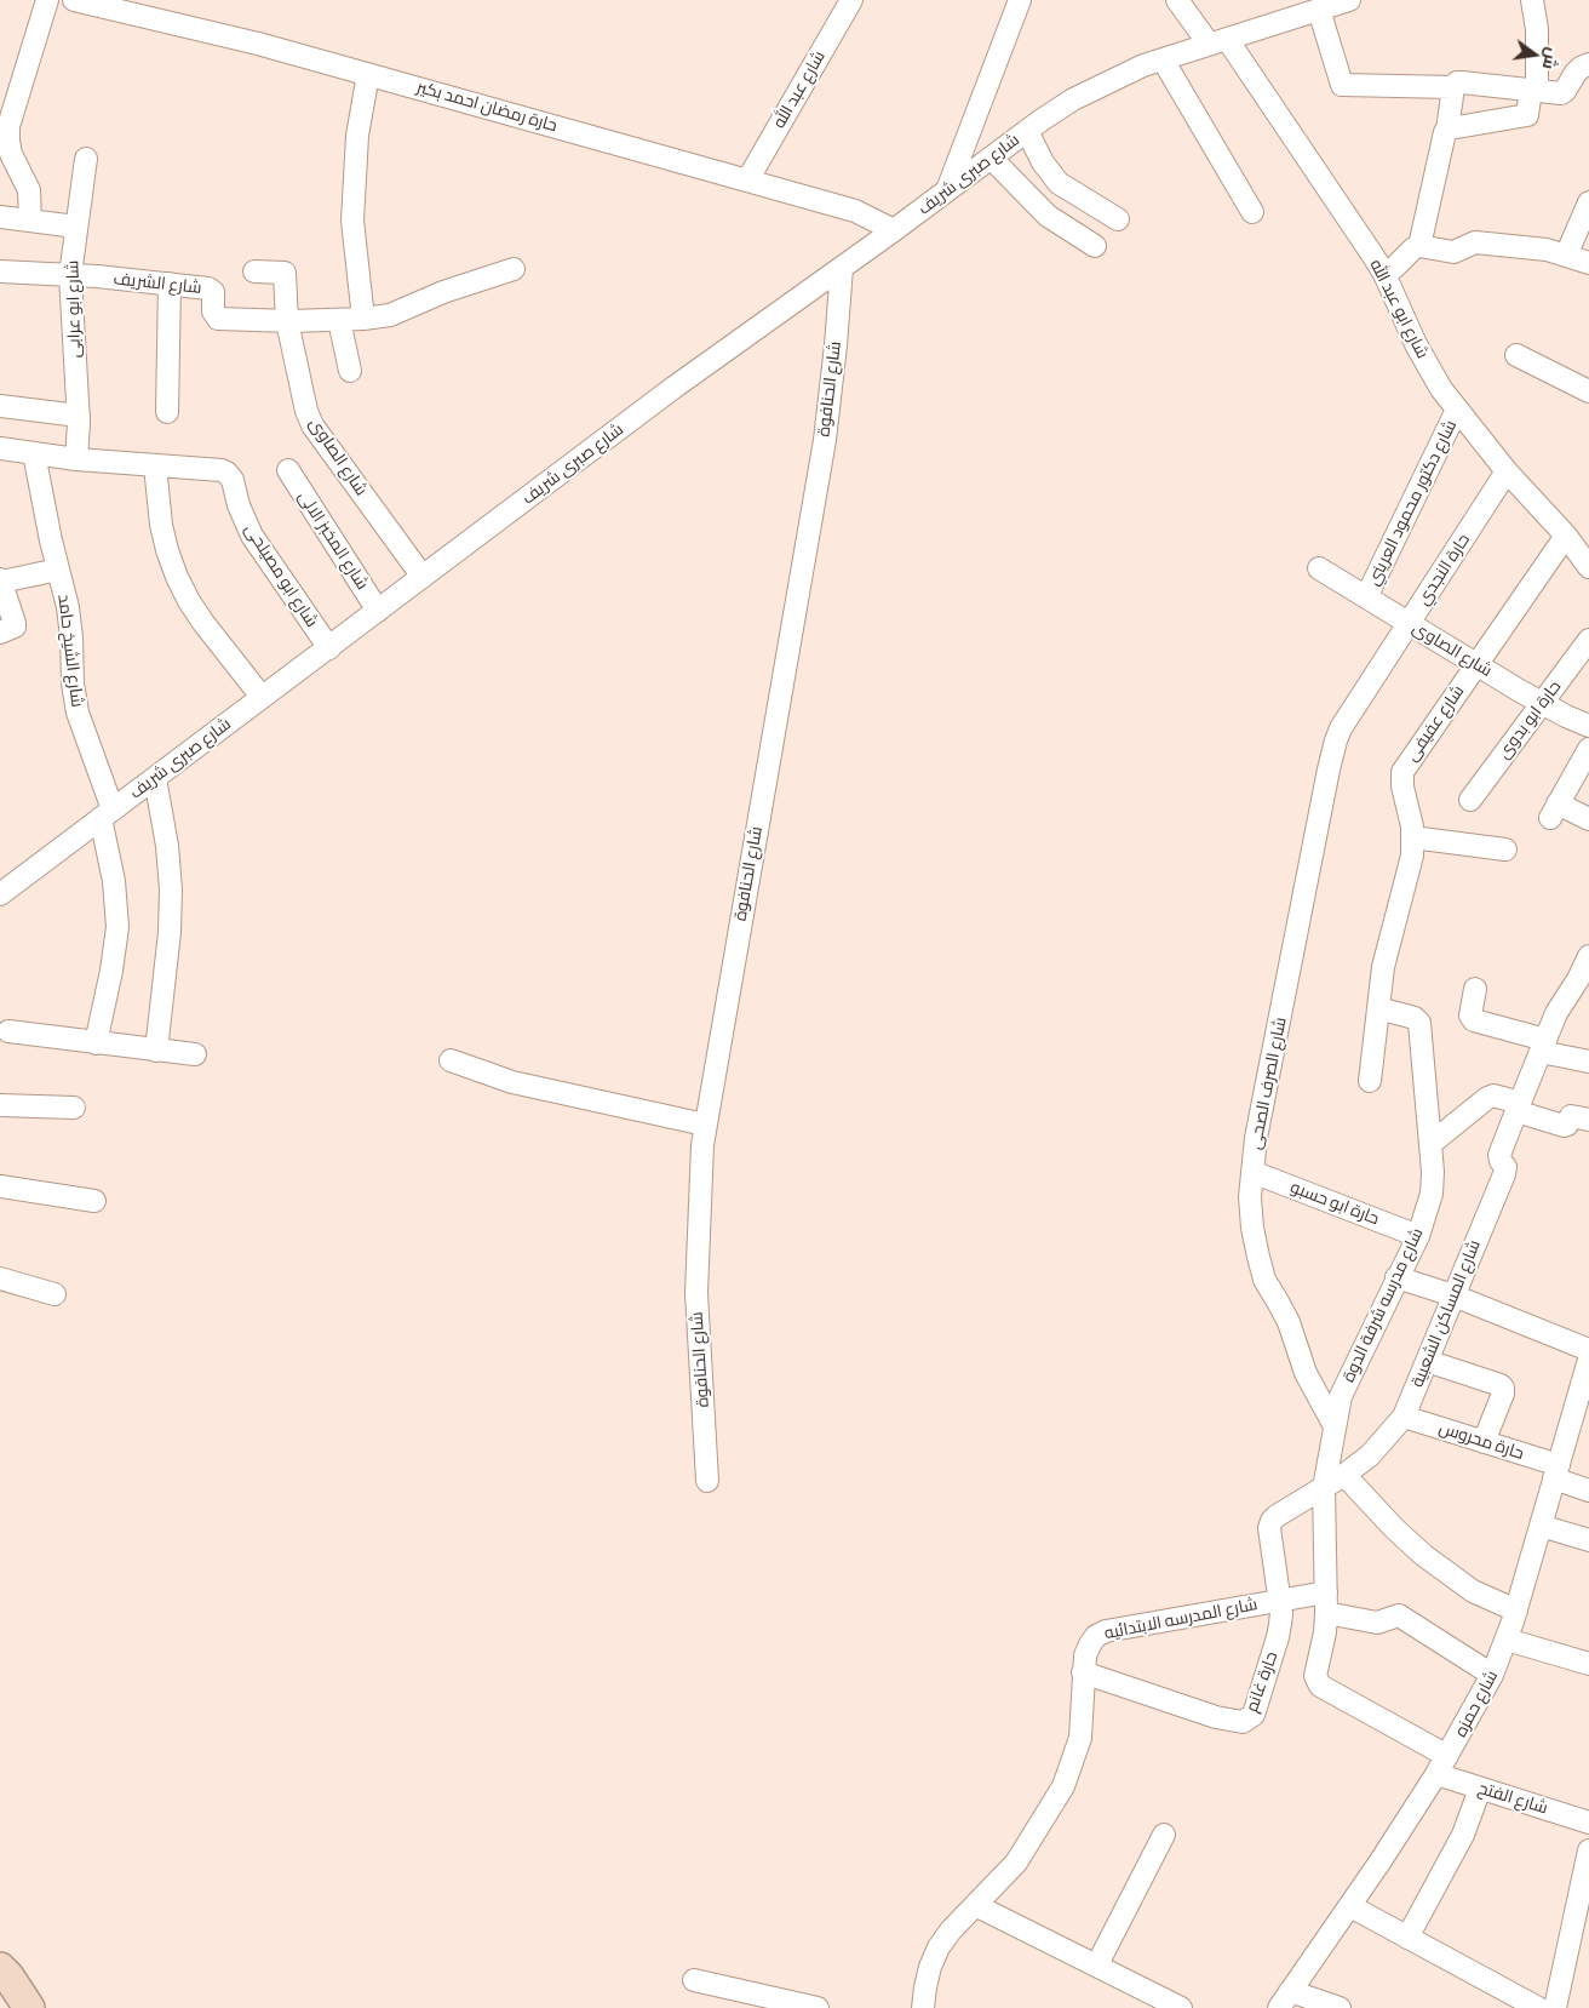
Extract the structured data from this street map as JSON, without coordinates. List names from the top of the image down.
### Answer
{
  "streets": {
    "street": [
      "شارع عبد الله",
      "حارة رمضان احمد بكير",
      "شارع صبرى شريف",
      "شارع الشريف",
      "شارع ابو عرابى",
      "شارع ابو عبد الله",
      "شارع الحنافوة",
      "شارع الصاوى",
      "شارع دكتور محمود العريني",
      "شارع المخبز الالى",
      "حارة النجدي",
      "شارع ابو مصيلحى",
      "شارع الشيخ حامد",
      "حارة ابو بدوى",
      "شارع عفيفى",
      "شارع الصرف الصحى",
      "حارة ابو حسبو",
      "شارع مدرسه شرفة الدوة",
      "شارع المساكن الشعبية",
      "حارة محروس",
      "شارع المدرسه الابتدائيه",
      "حارة غانم",
      "شارع حمزه",
      "شارع الفتح"
    ]
  },
  "crossings": [
    ["شارع عبد الله", "حارة رمضان احمد بكير"],
    ["حارة رمضان احمد بكير", "شارع صبرى شريف"],
    ["شارع صبرى شريف", "شارع ابو عبد الله"],
    ["شارع صبرى شريف", "شارع الحنافوة"],
    ["شارع صبرى شريف", "شارع الصاوى"],
    ["شارع صبرى شريف", "شارع المخبز الالى"],
    ["شارع صبرى شريف", "شارع ابو مصيلحى"],
    ["شارع صبرى شريف", "شارع الشيخ حامد"],
    ["شارع الشريف", "شارع ابو عرابى"],
    ["شارع الشريف", "شارع الصاوى"],
    ["شارع ابو عرابى", "شارع ابو مصيلحى"],
    ["شارع ابو عبد الله", "شارع دكتور محمود العريني"],
    ["شارع ابو عبد الله", "حارة النجدي"],
    ["شارع ابو عبد الله", "شارع عفيفى"],
    ["شارع الصاوى", "شارع دكتور محمود العريني"],
    ["شارع الصاوى", "حارة النجدي"],
    ["شارع الصاوى", "حارة ابو بدوى"],
    ["شارع الصاوى", "شارع عفيفى"],
    ["حارة النجدي", "شارع الصرف الصحى"],
    ["شارع ابو مصيلحى", "شارع الشيخ حامد"],
    ["شارع عفيفى", "شارع مدرسه شرفة الدوة"],
    ["شارع الصرف الصحى", "حارة ابو حسبو"],
    ["شارع الصرف الصحى", "شارع مدرسه شرفة الدوة"],
    ["حارة ابو حسبو", "شارع مدرسه شرفة الدوة"],
    ["شارع مدرسه شرفة الدوة", "شارع المساكن الشعبية"],
    ["شارع مدرسه شرفة الدوة", "شارع المدرسه الابتدائيه"],
    ["شارع مدرسه شرفة الدوة", "حارة غانم"],
    ["شارع مدرسه شرفة الدوة", "شارع حمزه"],
    ["شارع المساكن الشعبية", "حارة محروس"],
    ["شارع المساكن الشعبية", "حارة غانم"],
    ["حارة محروس", "شارع حمزه"],
    ["شارع المدرسه الابتدائيه", "حارة غانم"],
    ["شارع المدرسه الابتدائيه", "شارع حمزه"],
    ["شارع حمزه", "شارع الفتح"]
  ],
  "north": "right"
}
